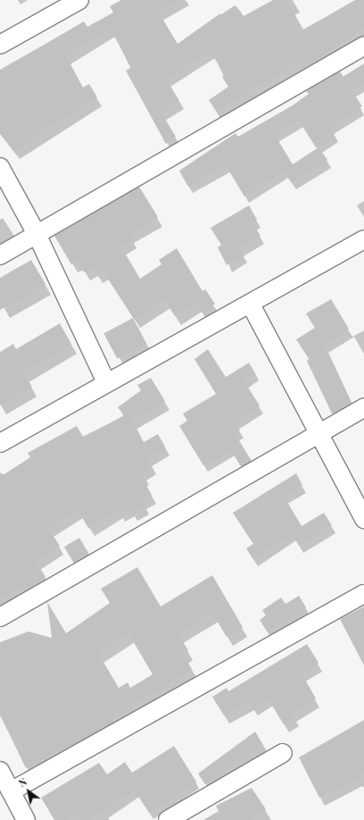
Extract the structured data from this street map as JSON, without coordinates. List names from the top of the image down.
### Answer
{
  "north": "top left"
}
